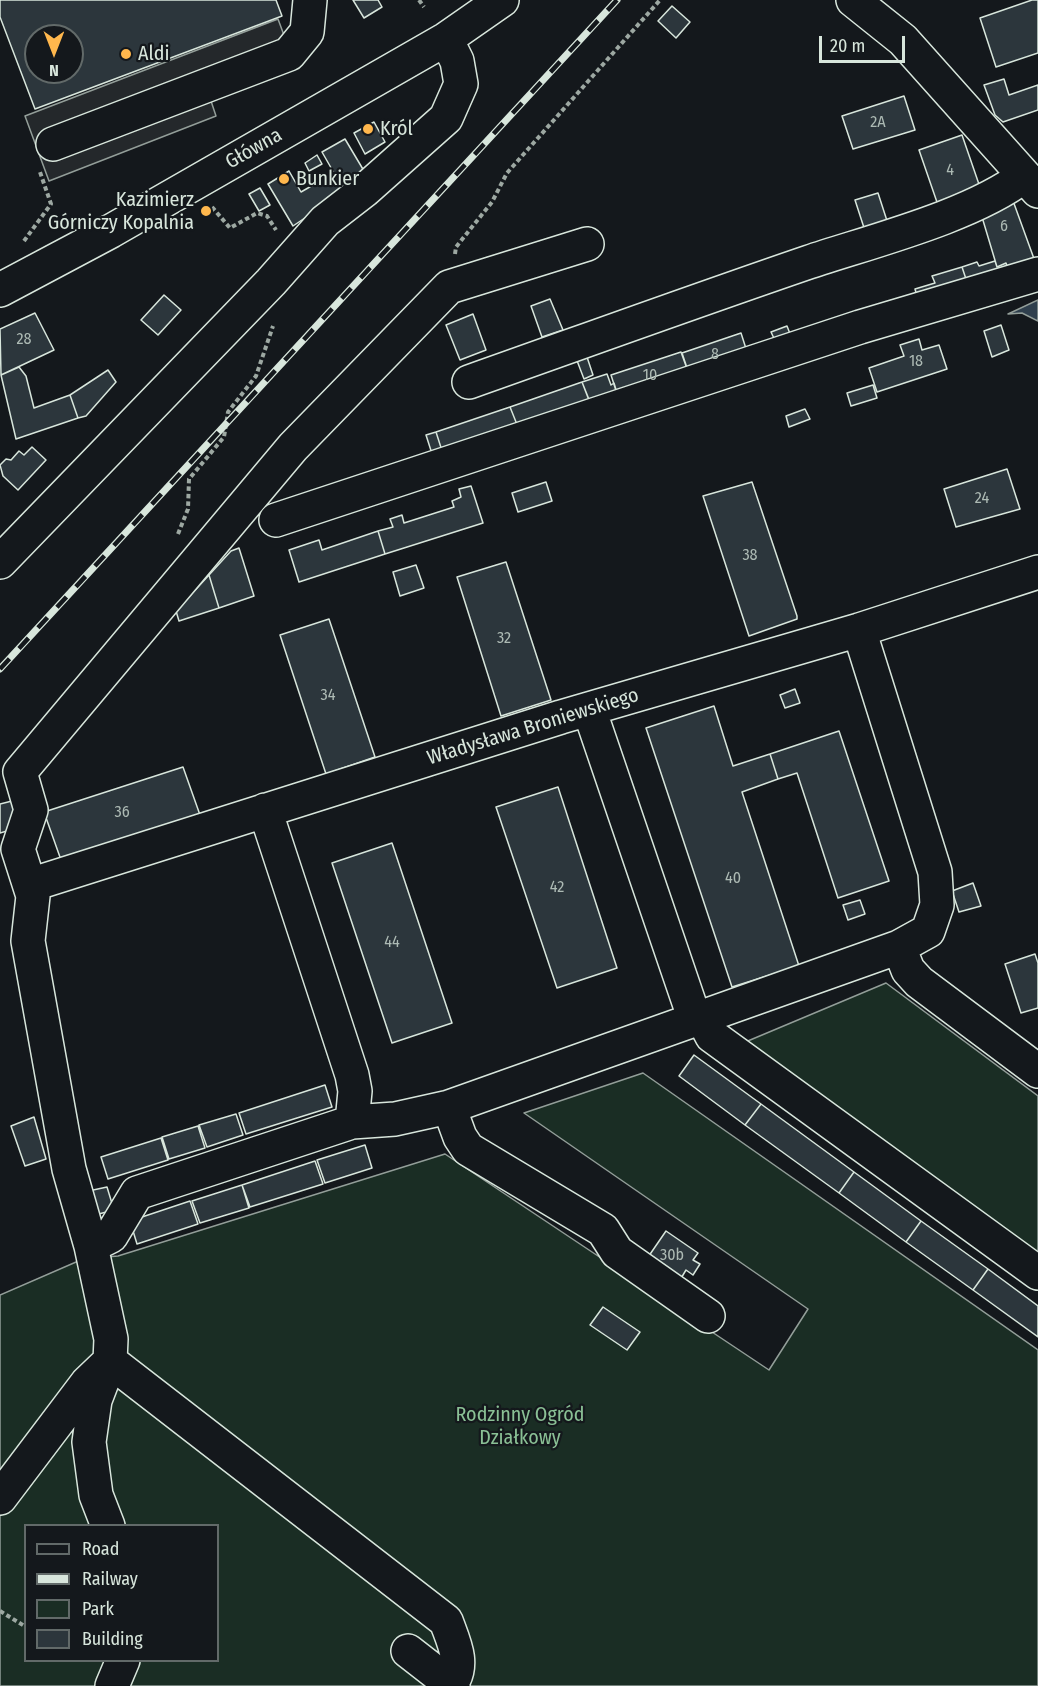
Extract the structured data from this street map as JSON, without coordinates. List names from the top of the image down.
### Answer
{
  "streets": {
    "street": ["Główna", "Władysława Broniewskiego"]
  },
  "parks": ["Rodzinny Ogród Działkowy"],
  "places": [
    "Aldi",
    "Król",
    "Bunkier",
    "Kazimierz Górniczy Kopalnia"
  ],
  "house_numbers": [
    "2A",
    "4",
    "6",
    "28",
    "8",
    "18",
    "10",
    "24",
    "38",
    "32",
    "34",
    "36",
    "40",
    "42",
    "44",
    "30b"
  ],
  "legend": [
    "Road",
    "Railway",
    "Park",
    "Building"
  ],
  "scale_bar": "20 m",
  "north": "bottom"
}
